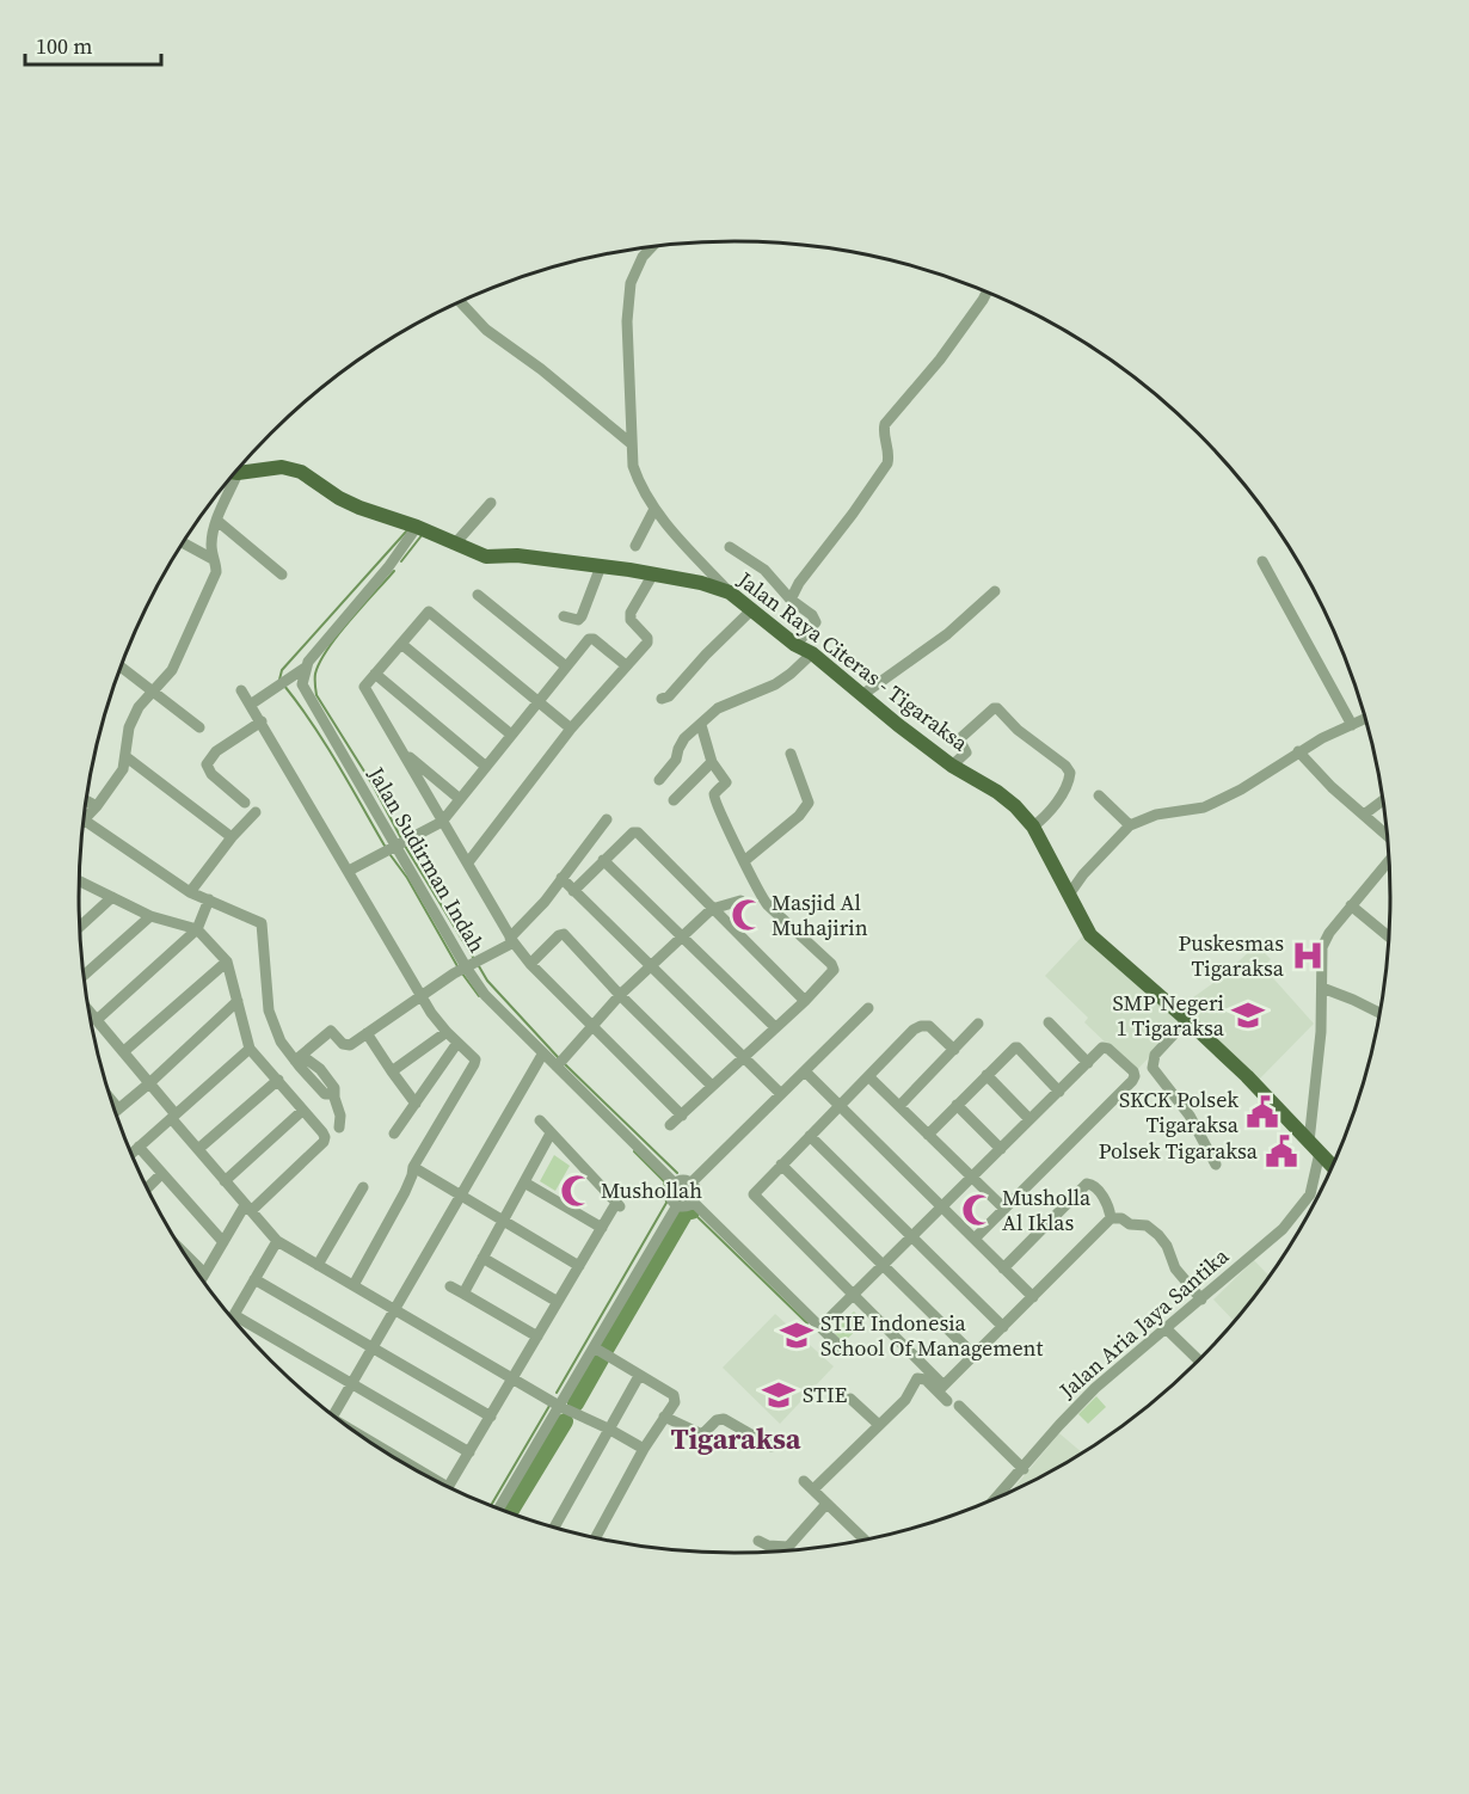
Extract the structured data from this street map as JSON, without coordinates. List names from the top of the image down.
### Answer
{
  "streets": {
    "main road": ["Jalan Raya Citeras - Tigaraksa"],
    "street": ["Jalan Sudirman Indah", "Jalan Aria Jaya Santika"]
  },
  "crossings": [
    ["Jalan Raya Citeras - Tigaraksa", "Jalan Aria Jaya Santika"]
  ],
  "districts": ["Tigaraksa"],
  "places": {
    "mosque": ["Masjid Al Muhajirin", "Mushollah", "Musholla Al Iklas"],
    "hospital": ["Puskesmas Tigaraksa"],
    "school or university": ["SMP Negeri 1 Tigaraksa", "STIE Indonesia School Of Management", "STIE"],
    "public building": ["SKCK Polsek Tigaraksa", "Polsek Tigaraksa"]
  },
  "scale_bar": "100 m"
}
